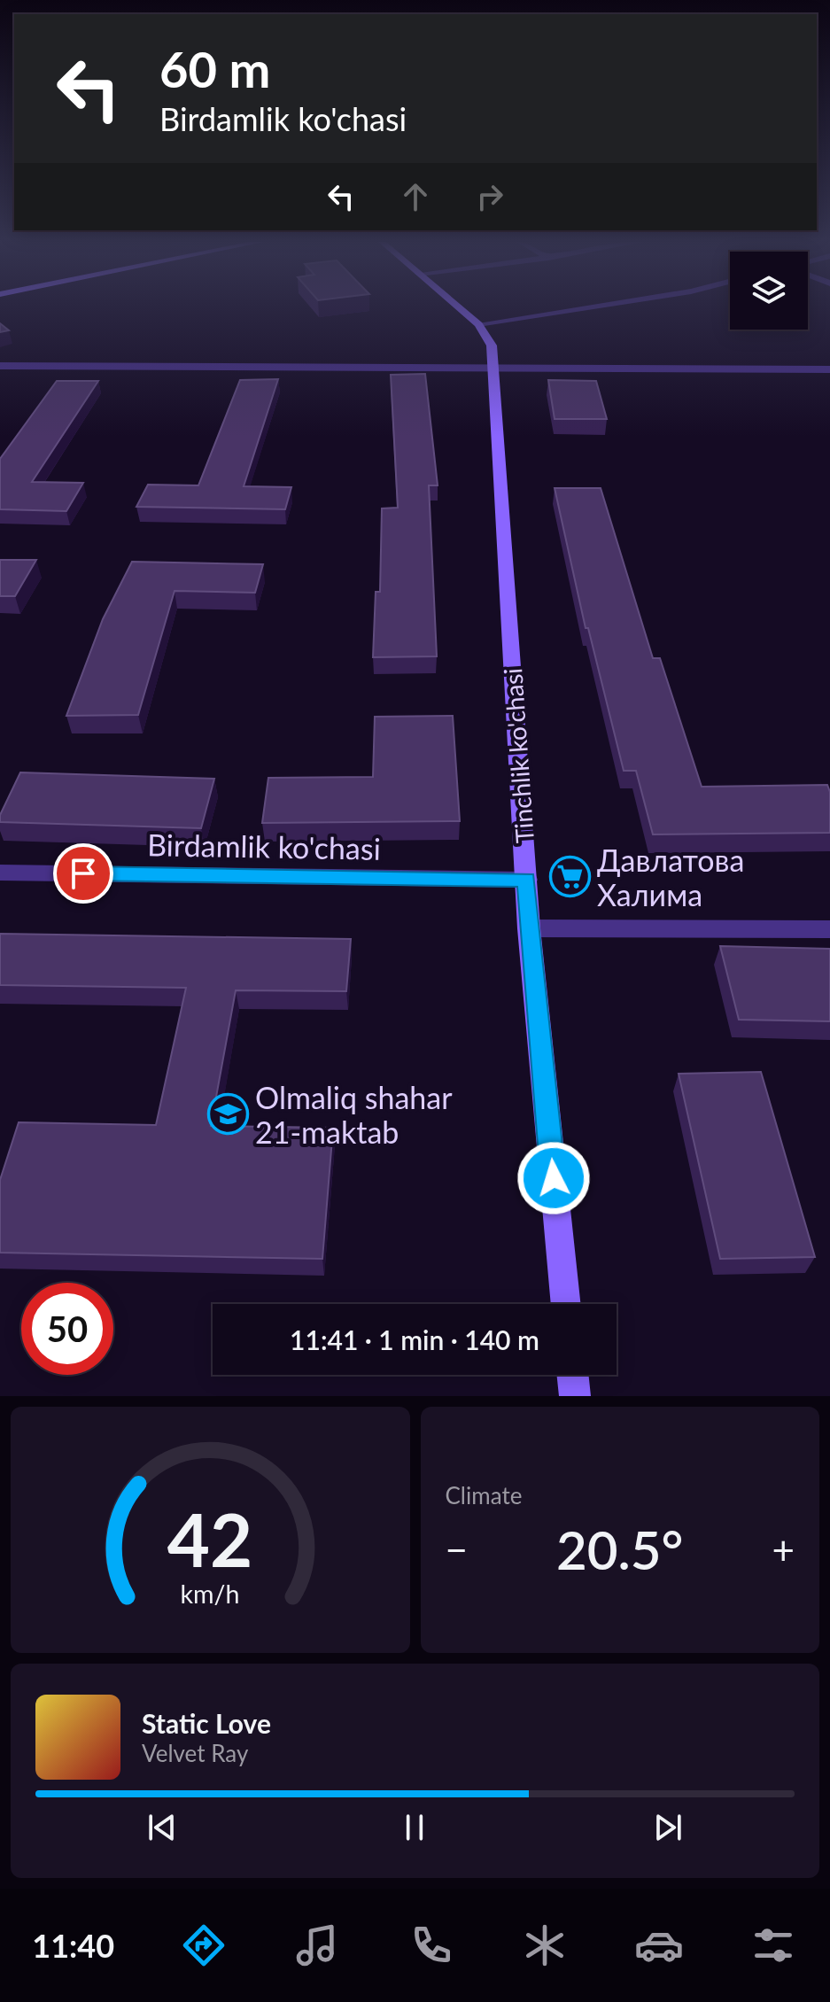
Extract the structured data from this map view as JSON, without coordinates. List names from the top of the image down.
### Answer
{
  "streets": {
    "main road": ["Tinchlik ko'chasi"],
    "street": ["Birdamlik ko'chasi"]
  },
  "crossings": [
    ["Tinchlik ko'chasi", "Birdamlik ko'chasi"]
  ],
  "places": {
    "supermarket": ["Давлатова Халима"],
    "school or university": ["Olmaliq shahar 21-maktab"]
  },
  "page": {
    "turn": ["60 m", "Birdamlik ko'chasi"],
    "limit": "50",
    "trip": "11:41 · 1 min · 140 m",
    "tile": "Climate",
    "heat": ["−", "20.5°", "+"],
    "song": ["Static Love", "Velvet Ray"],
    "tabs": "11:40",
    "gauge": ["42", "km/h"]
  }
}
